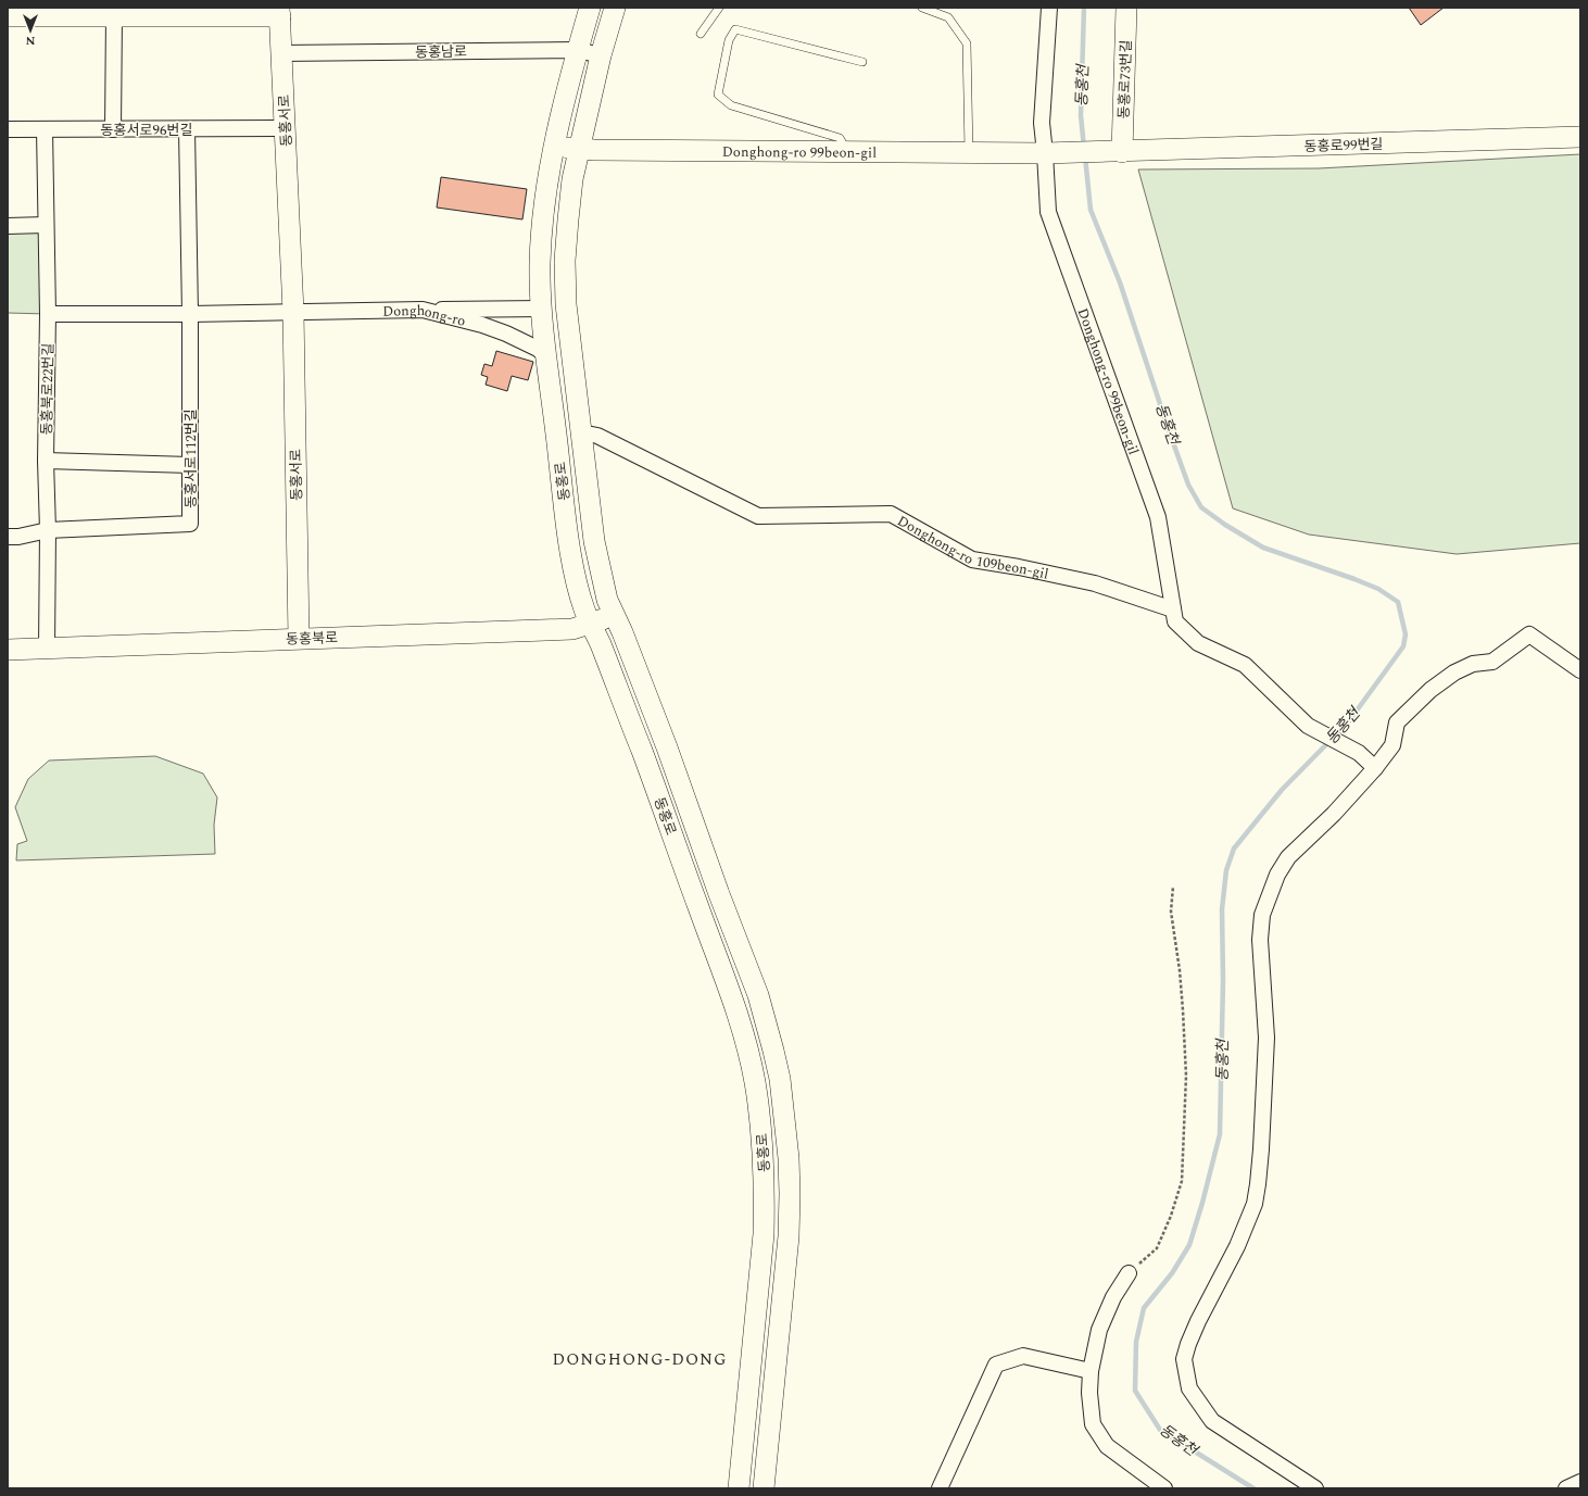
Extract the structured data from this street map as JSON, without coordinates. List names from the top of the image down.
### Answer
{
  "streets": {
    "main road": [
      "동홍로73번길",
      "동홍서로",
      "동홍로99번길",
      "Donghong-ro 99beon-gil",
      "동홍로",
      "동홍북로"
    ],
    "street": [
      "동홍남로",
      "동홍서로96번길",
      "Donghong-ro",
      "동홍북로22번길",
      "동홍서로112번길",
      "Donghong-ro 109beon-gil"
    ]
  },
  "crossings": [
    ["동홍남로", "동홍서로"],
    ["동홍로73번길", "동홍로99번길"],
    ["동홍서로", "동홍서로96번길"],
    ["동홍서로", "Donghong-ro"],
    ["동홍서로", "동홍북로"],
    ["동홍서로96번길", "동홍북로22번길"],
    ["동홍로99번길", "Donghong-ro 99beon-gil"],
    ["Donghong-ro 99beon-gil", "동홍로"],
    ["Donghong-ro 99beon-gil", "Donghong-ro 109beon-gil"],
    ["Donghong-ro", "동홍로"],
    ["동홍북로22번길", "동홍서로112번길"],
    ["동홍북로22번길", "동홍북로"],
    ["동홍로", "Donghong-ro 109beon-gil"],
    ["동홍로", "동홍북로"]
  ],
  "districts": ["DONGHONG-DONG"],
  "water": ["동홍천"],
  "north": "bottom"
}
